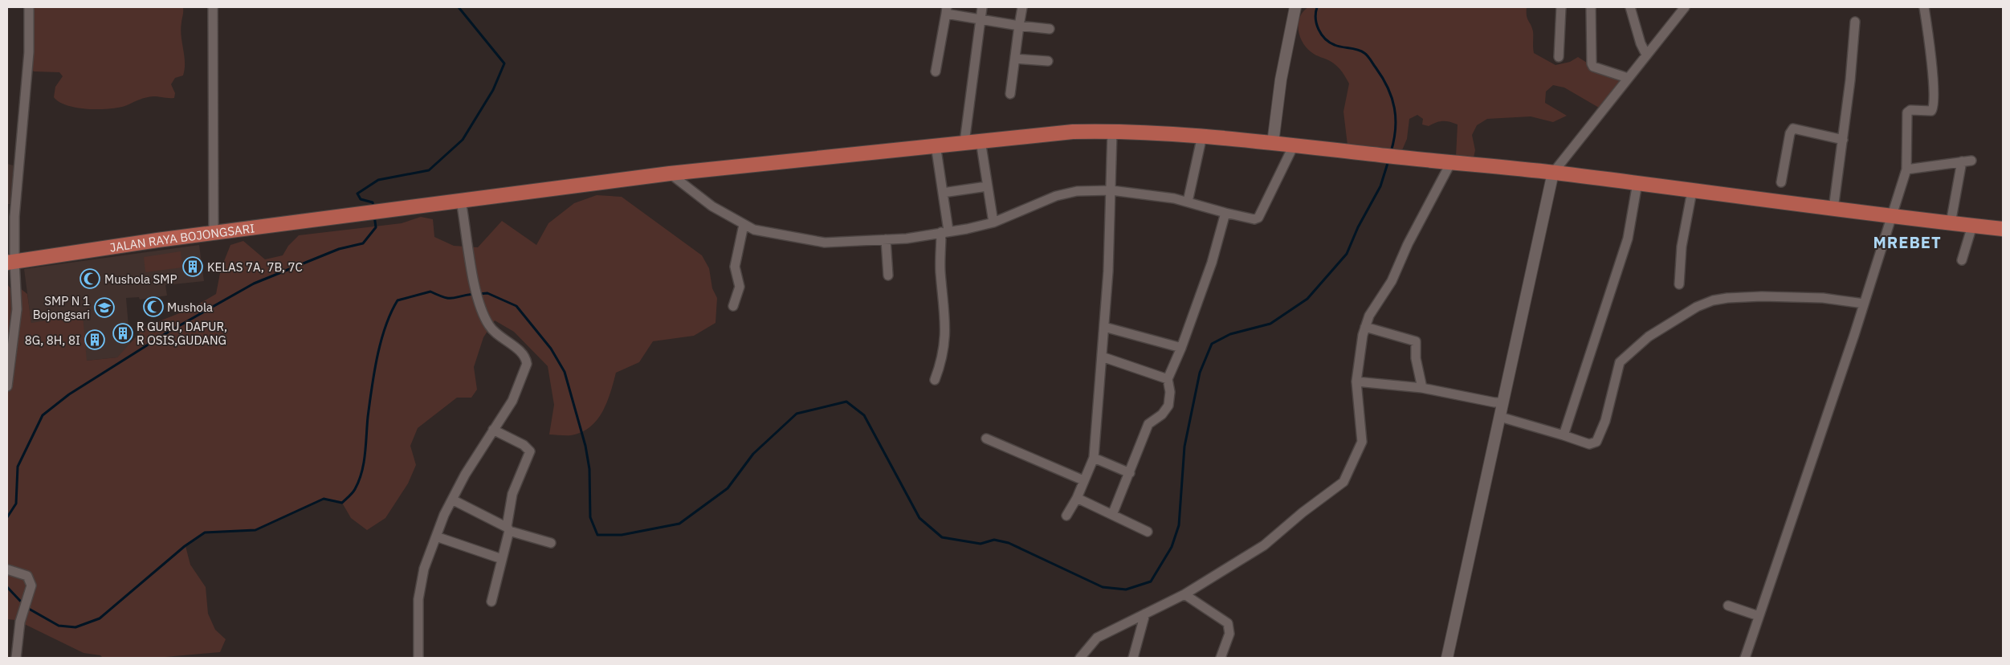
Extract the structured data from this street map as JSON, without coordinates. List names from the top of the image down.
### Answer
{
  "streets": {
    "main road": ["JALAN RAYA BOJONGSARI"]
  },
  "districts": ["MREBET"],
  "places": {
    "building": ["KELAS 7A, 7B, 7C", "R GURU, DAPUR, R OSIS,GUDANG", "8G, 8H, 8I"],
    "mosque": ["Mushola SMP", "Mushola"],
    "school or university": ["SMP N 1 Bojongsari"]
  }
}
